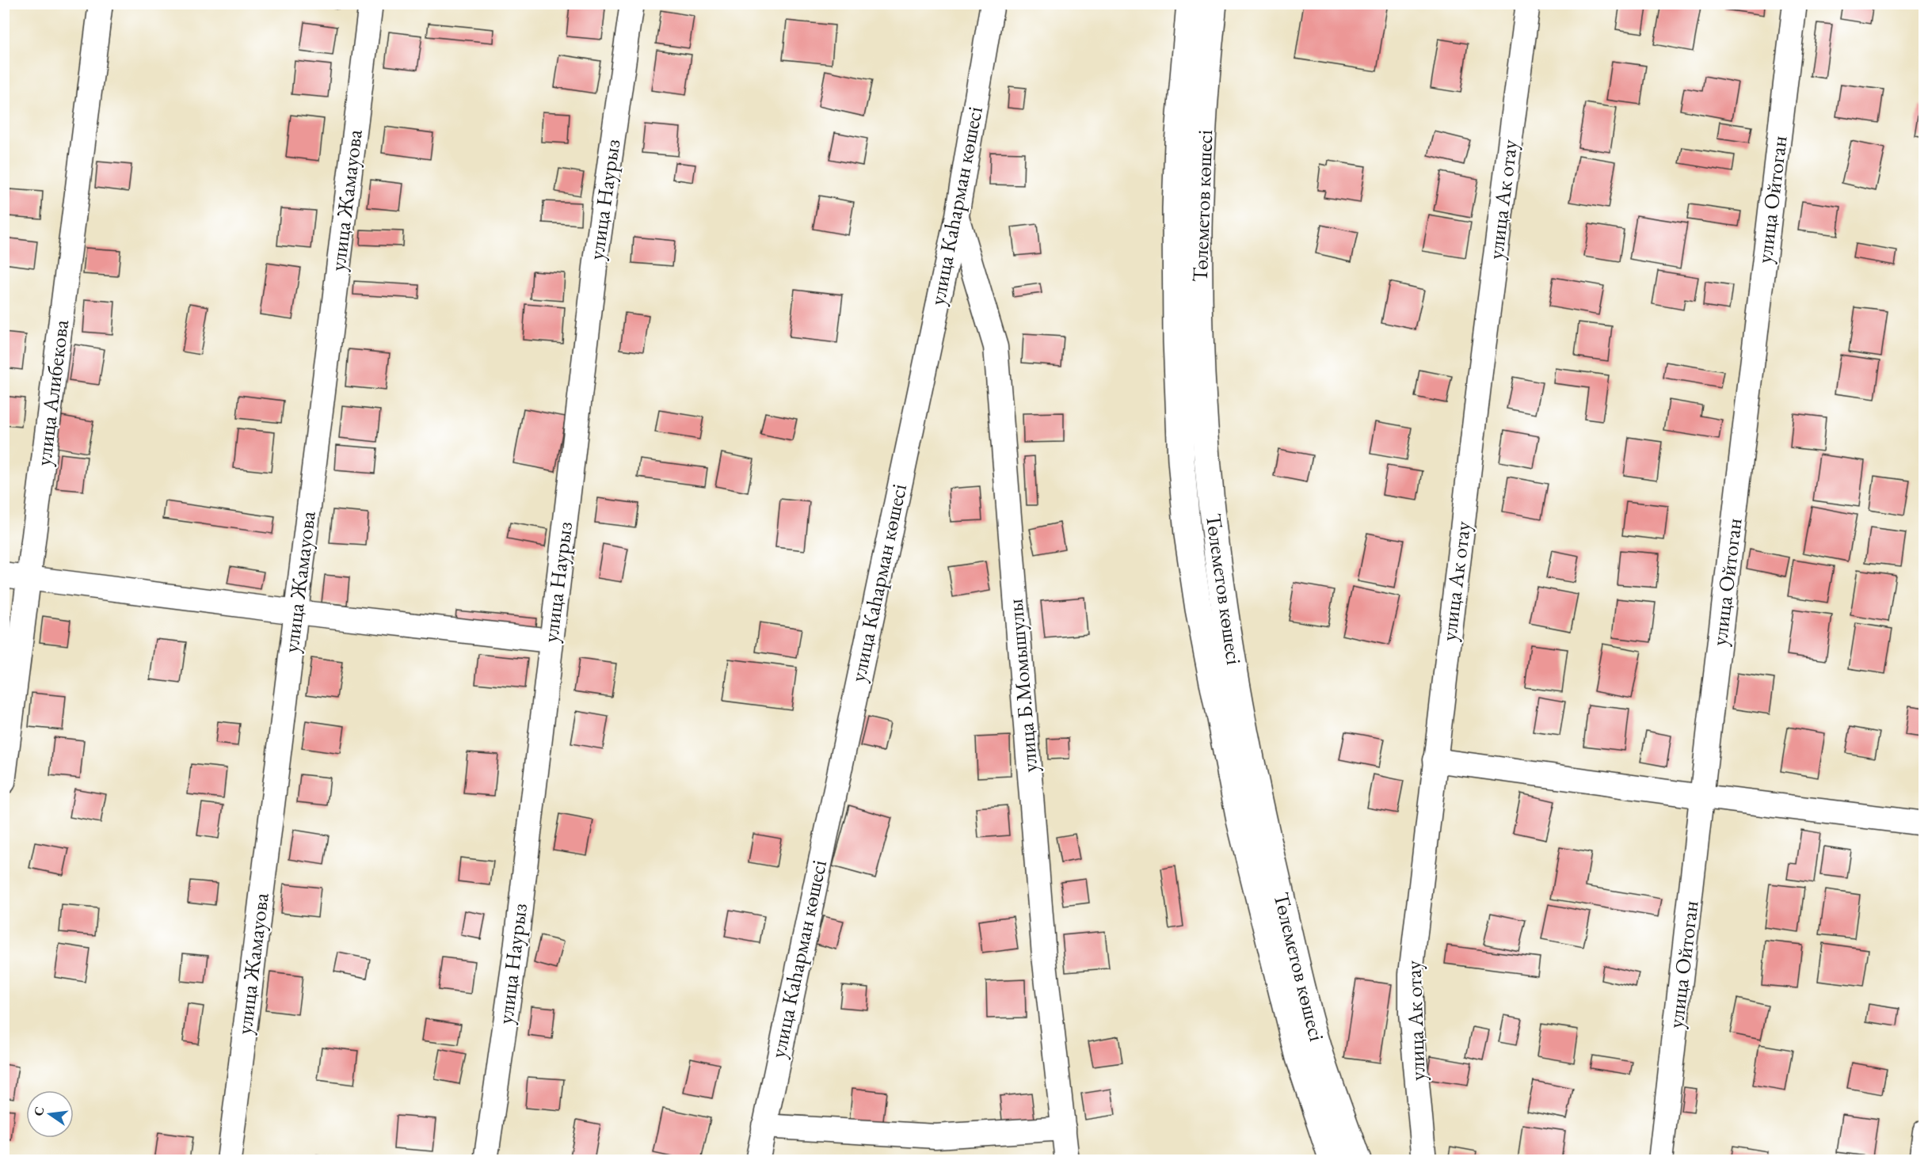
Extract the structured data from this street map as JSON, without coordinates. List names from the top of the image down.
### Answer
{
  "streets": {
    "main road": ["Төлеметов көшесі"],
    "street": [
      "улица Наурыз",
      "улица Ак отау",
      "улица Ойтоган",
      "улица Жамауова",
      "улица Каһарман көшесі",
      "улица Алибекова",
      "улица Б.Момышулы"
    ]
  },
  "crossings": [
    ["улица Каһарман көшесі", "улица Б.Момышулы"]
  ],
  "north": "left"
}
